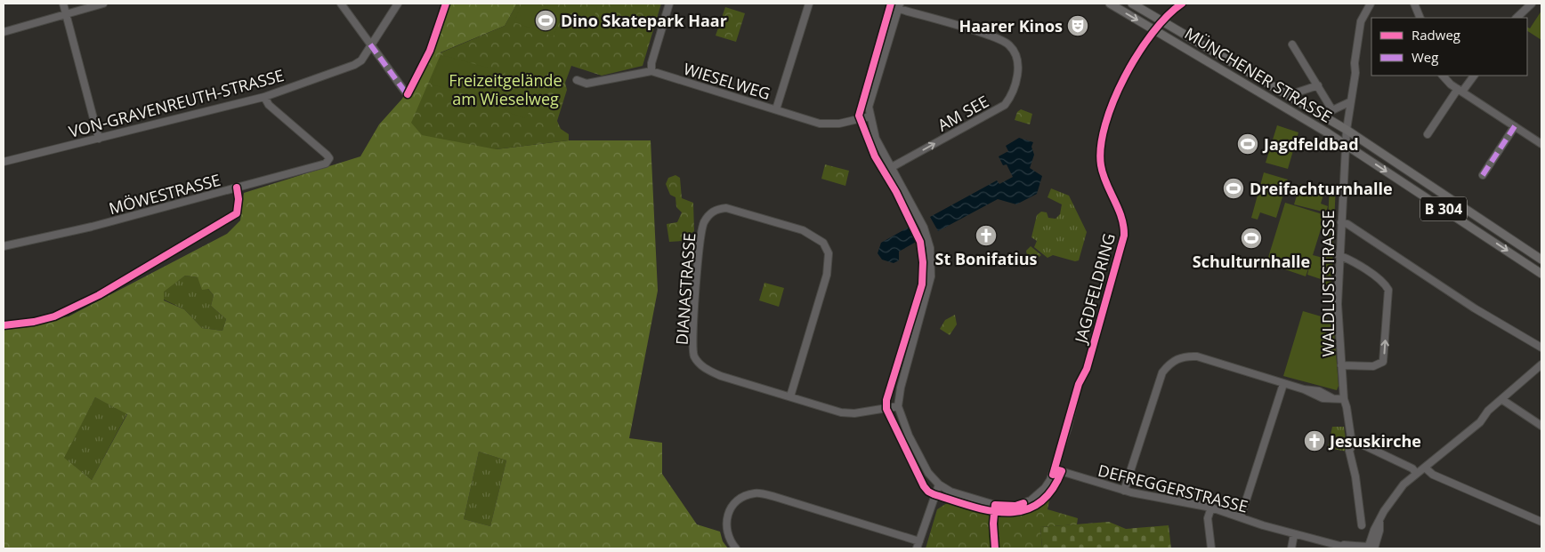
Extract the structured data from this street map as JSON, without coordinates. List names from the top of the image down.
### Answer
{
  "streets": {
    "main road": ["MÜNCHENER STRASSE", "B 304"],
    "street": [
      "WIESELWEG",
      "VON-GRAVENREUTH-STRASSE",
      "AM SEE",
      "MÖWESTRASSE",
      "WALDLUSTSTRASSE",
      "JAGDFELDRING",
      "DIANASTRASSE",
      "DEFREGGERSTRASSE"
    ]
  },
  "crossings": [
    ["MÜNCHENER STRASSE", "B 304"],
    ["MÜNCHENER STRASSE", "WALDLUSTSTRASSE"],
    ["MÜNCHENER STRASSE", "JAGDFELDRING"],
    ["WIESELWEG", "JAGDFELDRING"],
    ["VON-GRAVENREUTH-STRASSE", "MÖWESTRASSE"],
    ["AM SEE", "JAGDFELDRING"],
    ["B 304", "WALDLUSTSTRASSE"],
    ["JAGDFELDRING", "DIANASTRASSE"],
    ["JAGDFELDRING", "DEFREGGERSTRASSE"]
  ],
  "parks": ["Freizeitgelände am Wieselweg"],
  "places": {
    "sports": [
      "Dino Skatepark Haar",
      "Jagdfeldbad",
      "Dreifachturnhalle",
      "Schulturnhalle"
    ],
    "theatre": ["Haarer Kinos"],
    "church": ["St Bonifatius", "Jesuskirche"]
  },
  "legend": ["Radweg", "Weg"]
}
